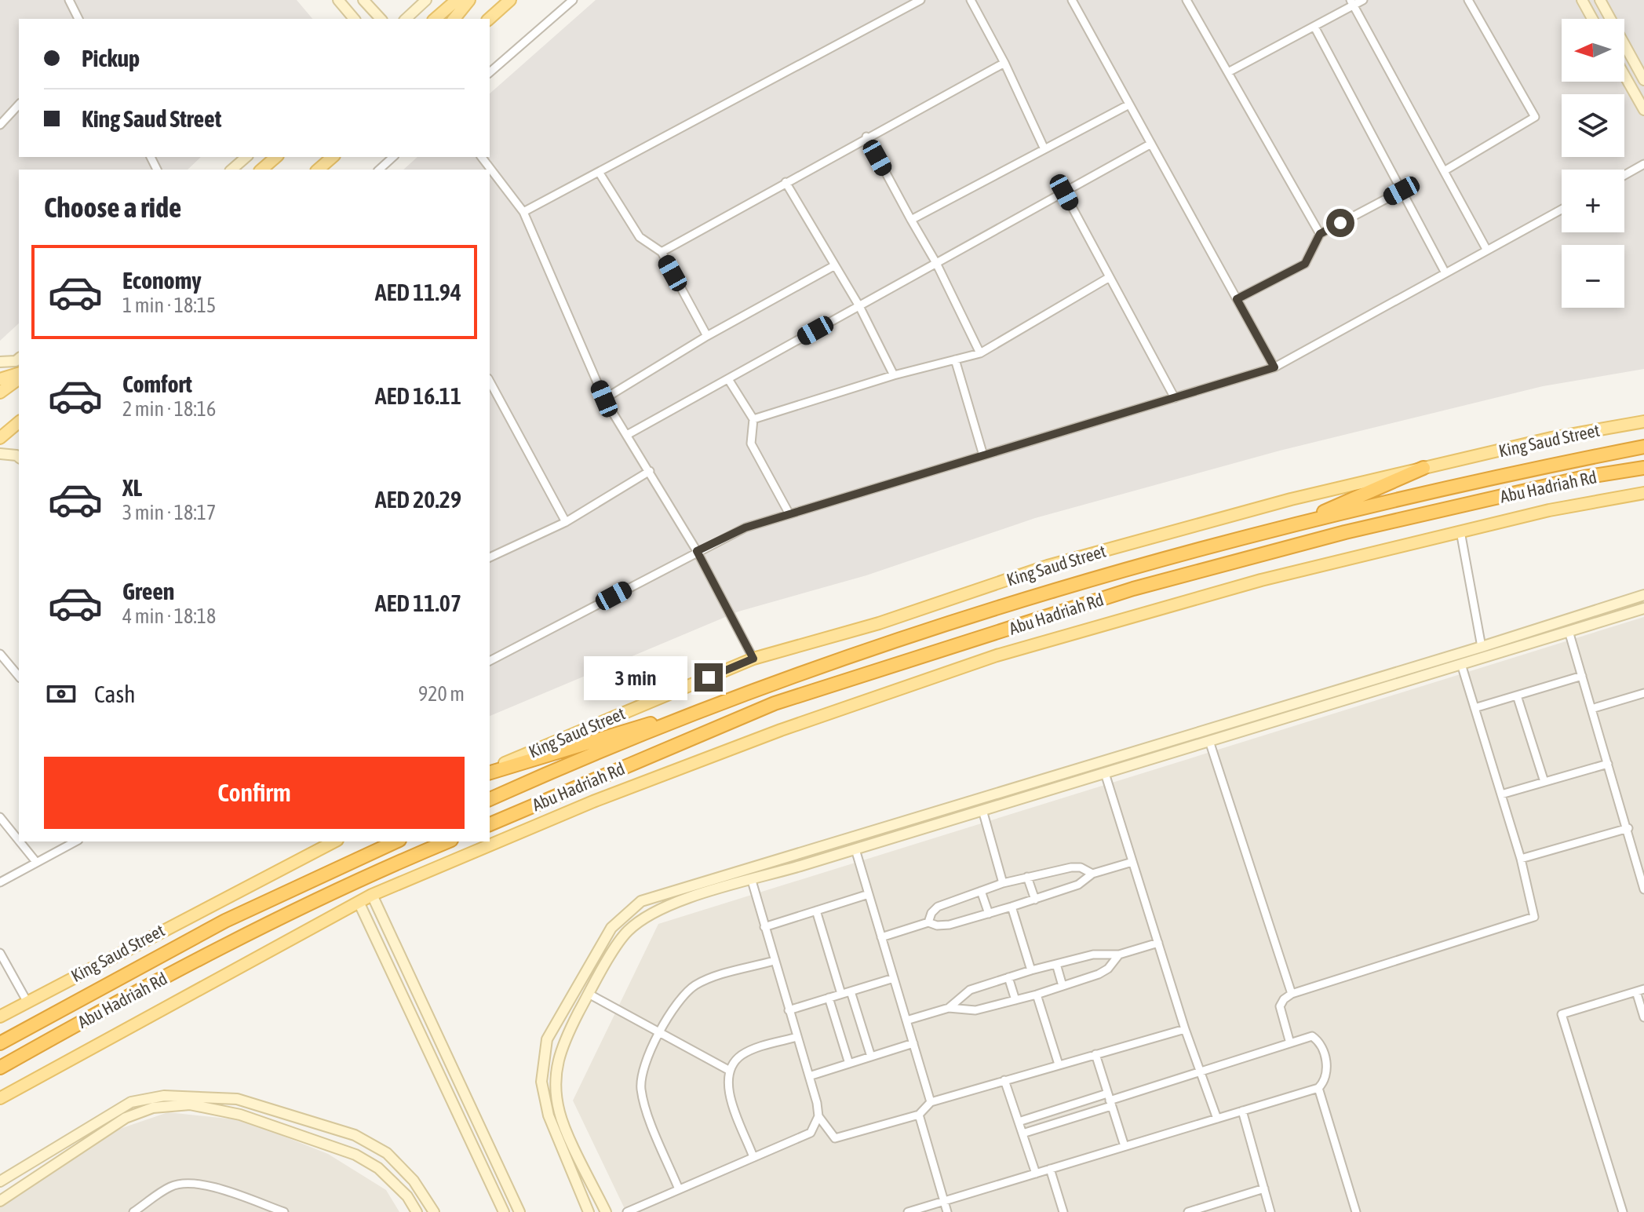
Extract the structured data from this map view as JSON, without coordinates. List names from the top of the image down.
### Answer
{
  "streets": {
    "highway": ["Abu Hadriah Rd"],
    "main road": ["King Saud Street"]
  },
  "north": "left",
  "page": {
    "map_buttons": ["+", "−"],
    "banner": ["Pickup", "King Saud Street"],
    "heading": "Choose a ride",
    "list": [
      {
        "name": "Economy",
        "note": "1 min · 18:15",
        "value": "AED 11.94"
      },
      {
        "name": "Comfort",
        "note": "2 min · 18:16",
        "value": "AED 16.11"
      },
      {
        "name": "XL",
        "note": "3 min · 18:17",
        "value": "AED 20.29"
      },
      {
        "name": "Green",
        "note": "4 min · 18:18",
        "value": "AED 11.07"
      }
    ],
    "bubble": "3 min",
    "pay": ["Cash", "920 m"],
    "buttons": "Confirm"
  }
}
